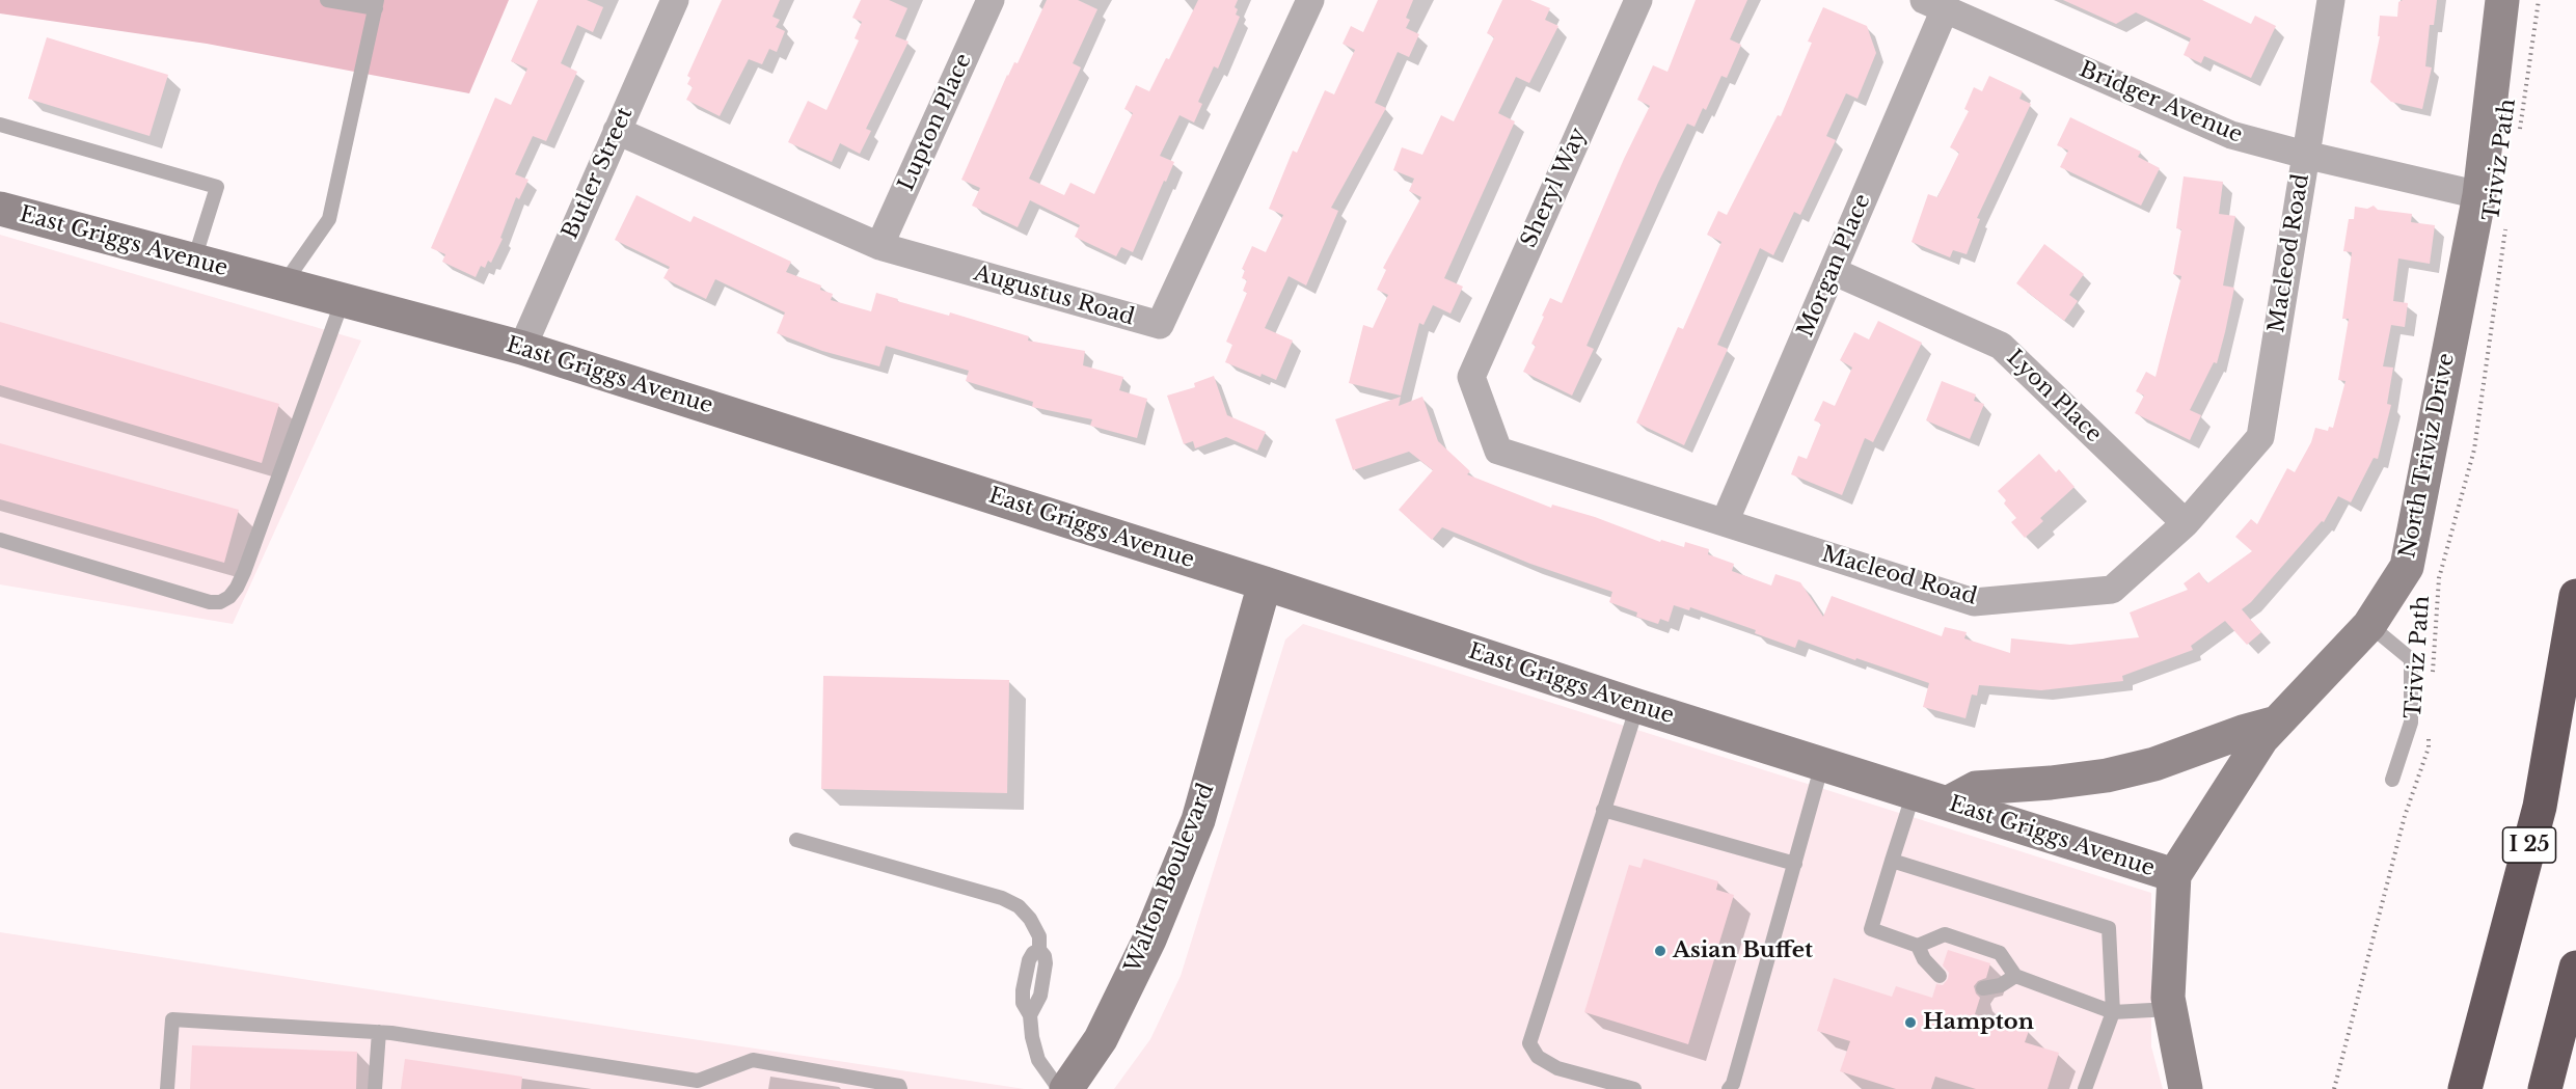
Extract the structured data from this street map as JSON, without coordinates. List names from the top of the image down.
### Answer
{
  "streets": {
    "highway": ["I 25"],
    "street": [
      "Bridger Avenue",
      "Lupton Place",
      "Butler Street",
      "Sheryl Way",
      "East Griggs Avenue",
      "Macleod Road",
      "Morgan Place",
      "Augustus Road",
      "Lyon Place",
      "North Triviz Drive",
      "Walton Boulevard"
    ],
    "path": ["Triviz Path"]
  },
  "crossings": [
    ["Bridger Avenue", "Macleod Road"],
    ["Bridger Avenue", "Morgan Place"],
    ["Bridger Avenue", "North Triviz Drive"],
    ["Lupton Place", "Augustus Road"],
    ["Butler Street", "East Griggs Avenue"],
    ["Butler Street", "Augustus Road"],
    ["Sheryl Way", "Macleod Road"],
    ["East Griggs Avenue", "North Triviz Drive"],
    ["East Griggs Avenue", "Walton Boulevard"],
    ["Macleod Road", "Morgan Place"],
    ["Macleod Road", "Lyon Place"],
    ["Morgan Place", "Lyon Place"]
  ],
  "places": ["Asian Buffet", "Hampton"]
}
